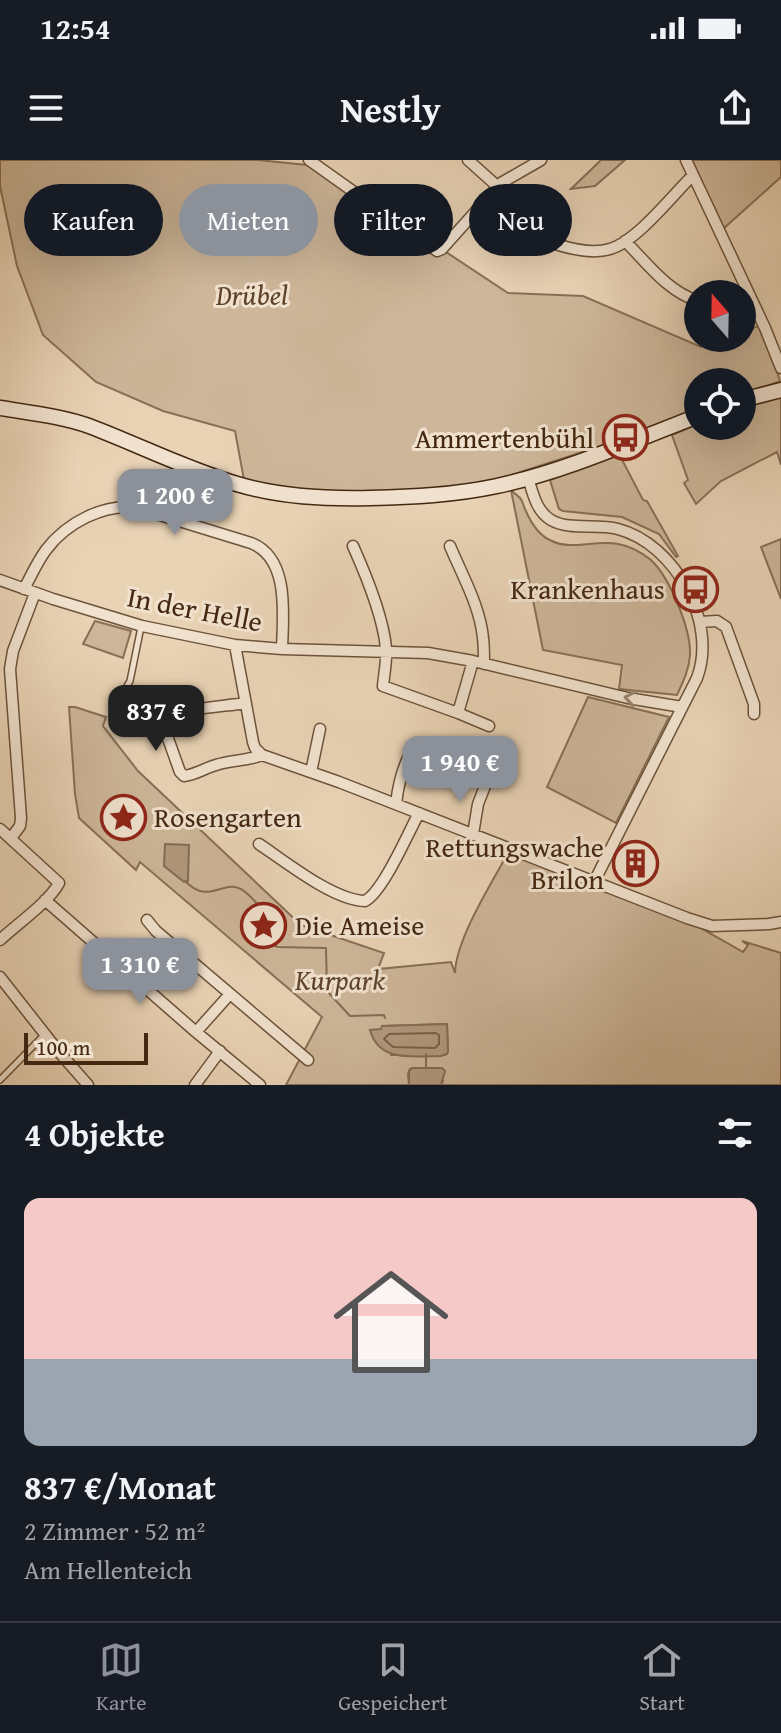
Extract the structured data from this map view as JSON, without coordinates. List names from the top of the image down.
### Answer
{
  "streets": {
    "street": ["In der Helle"]
  },
  "parks": ["Drübel", "Kurpark"],
  "places": {
    "bus stop": ["Ammertenbühl", "Krankenhaus"],
    "place": ["Rosengarten", "Die Ameise"],
    "building": ["Rettungswache Brilon"]
  },
  "scale_bar": "100 m",
  "north": "top",
  "page": {
    "status": "12:54",
    "header": "Nestly",
    "chip": [
      "Kaufen",
      "Mieten",
      "Filter",
      "Neu"
    ],
    "price": [
      "1 200 €",
      "837 €",
      "1 940 €",
      "1 310 €"
    ],
    "scale": "100 m",
    "heading": "4 Objekte",
    "list": [
      {
        "name": "837 €/Monat",
        "note": "2 Zimmer · 52 m² · Am Hellenteich"
      }
    ],
    "tabs": ["Karte", "Gespeichert", "Start"]
  }
}
